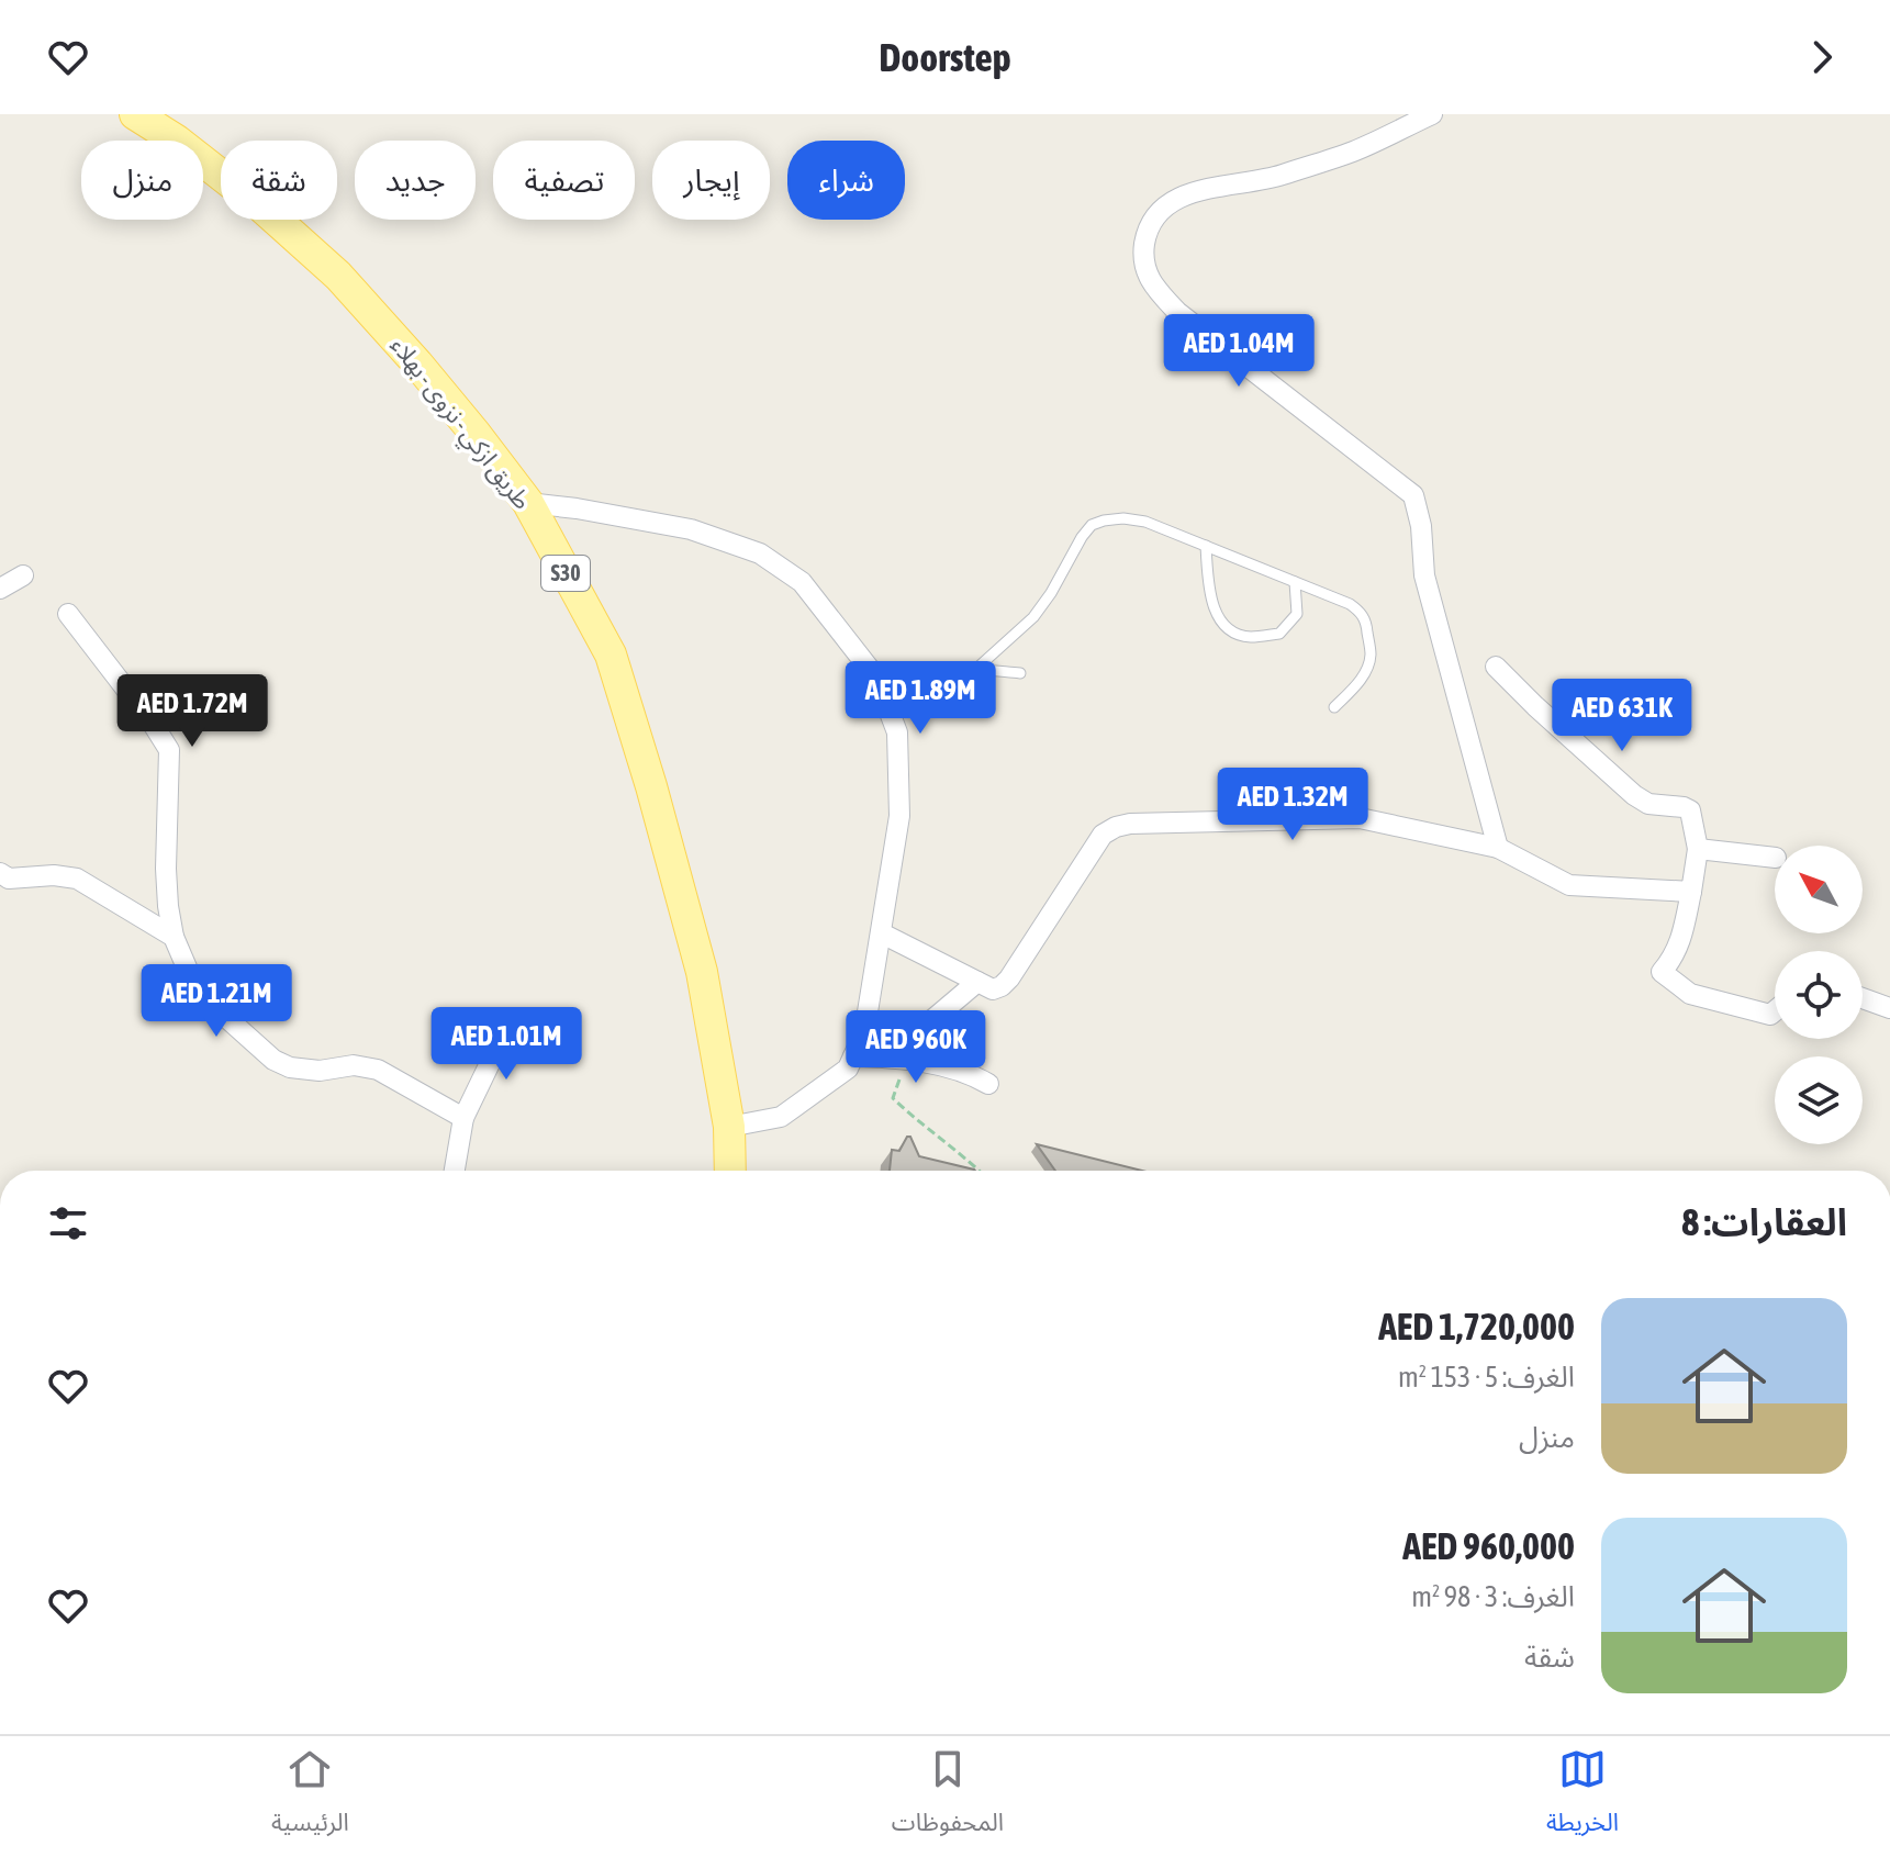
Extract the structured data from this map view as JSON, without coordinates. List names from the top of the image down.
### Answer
{
  "streets": {
    "main road": ["طريق ازكي - نزوى - بهلاء", "S30"]
  },
  "north": "top left",
  "page": {
    "header": "Doorstep",
    "chip": [
      "شراء",
      "إيجار",
      "تصفية",
      "جديد",
      "شقة",
      "منزل"
    ],
    "price": [
      "AED 1.04M",
      "AED 1.89M",
      "AED 1.72M",
      "AED 631K",
      "AED 1.32M",
      "AED 1.21M",
      "AED 1.01M",
      "AED 960K"
    ],
    "heading": "العقارات: 8",
    "list": [
      {
        "name": "AED 1,720,000",
        "note": "الغرف: 5 · 153 m² · منزل"
      },
      {
        "name": "AED 960,000",
        "note": "الغرف: 3 · 98 m² · شقة"
      }
    ],
    "tabs": ["الخريطة", "المحفوظات", "الرئيسية"]
  }
}
